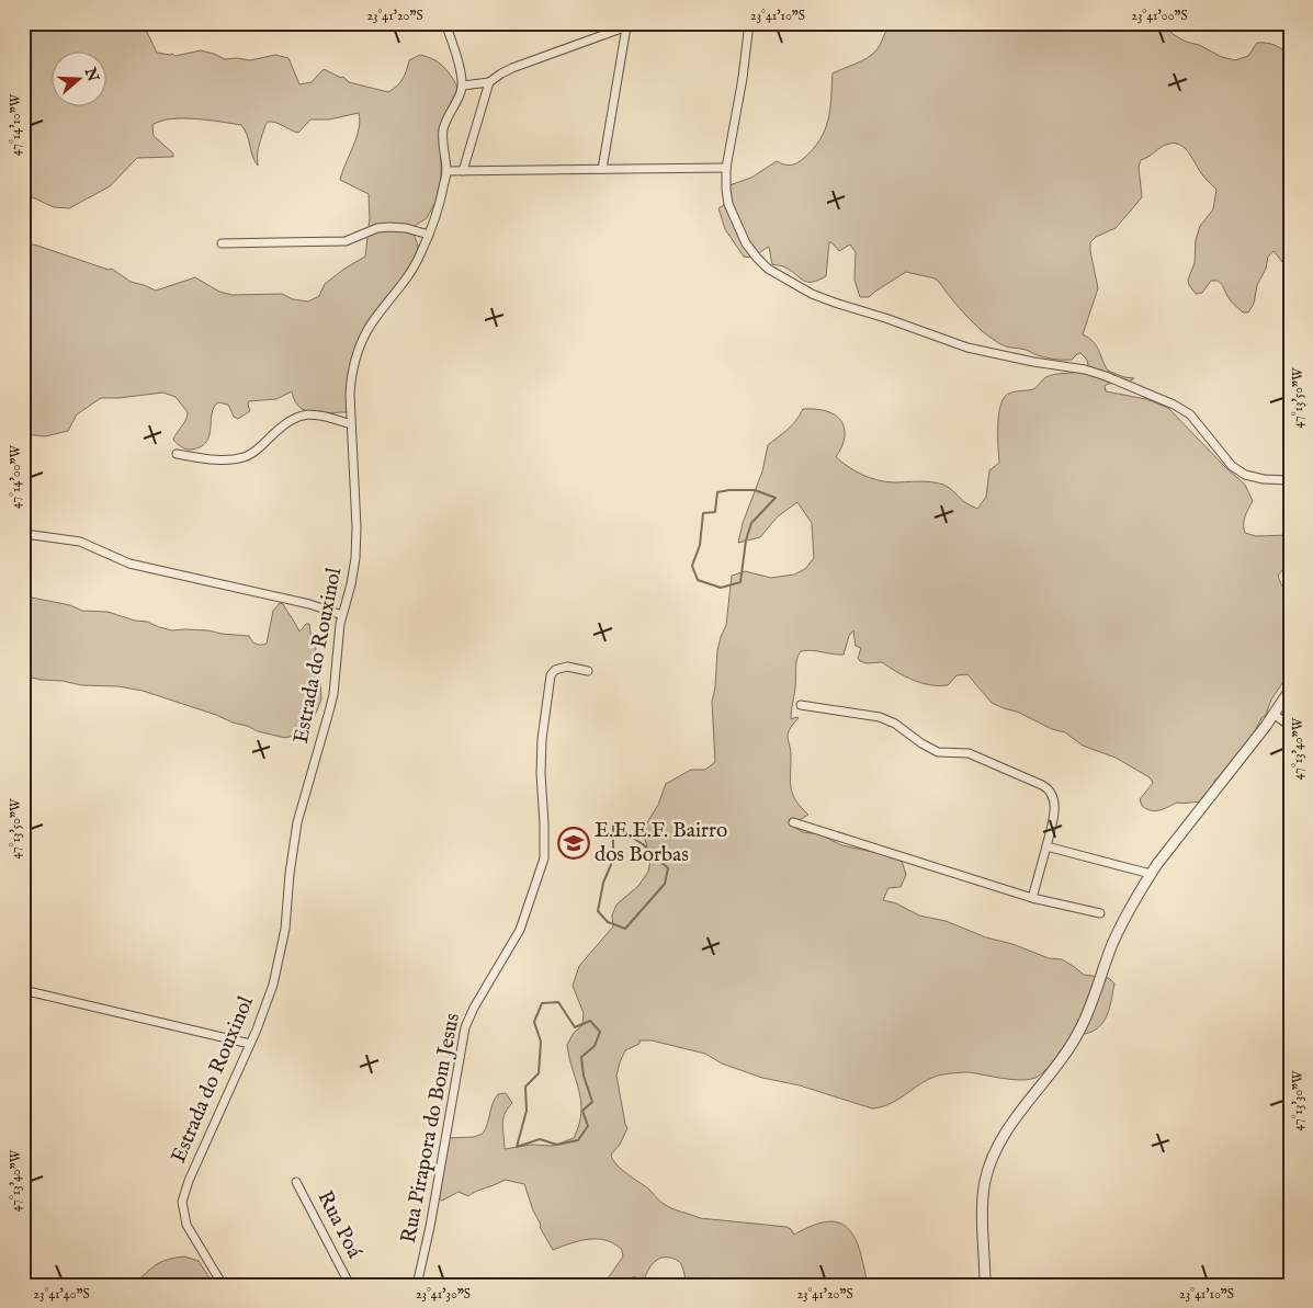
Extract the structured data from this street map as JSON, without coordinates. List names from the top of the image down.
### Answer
{
  "streets": {
    "street": ["Estrada do Rouxinol", "Rua Pirapora do Bom Jesus", "Rua Poá"]
  },
  "places": {
    "school or university": ["E.E.E.F. Bairro dos Borbas"]
  },
  "north": "right",
  "coordinates": [
    "23°41'20\"S",
    "23°41'10\"S",
    "23°41'00\"S",
    "47°14'10\"W",
    "47°13'50\"W",
    "47°14'00\"W",
    "47°13'40\"W",
    "47°13'30\"W",
    "23°41'40\"S",
    "23°41'30\"S"
  ]
}
